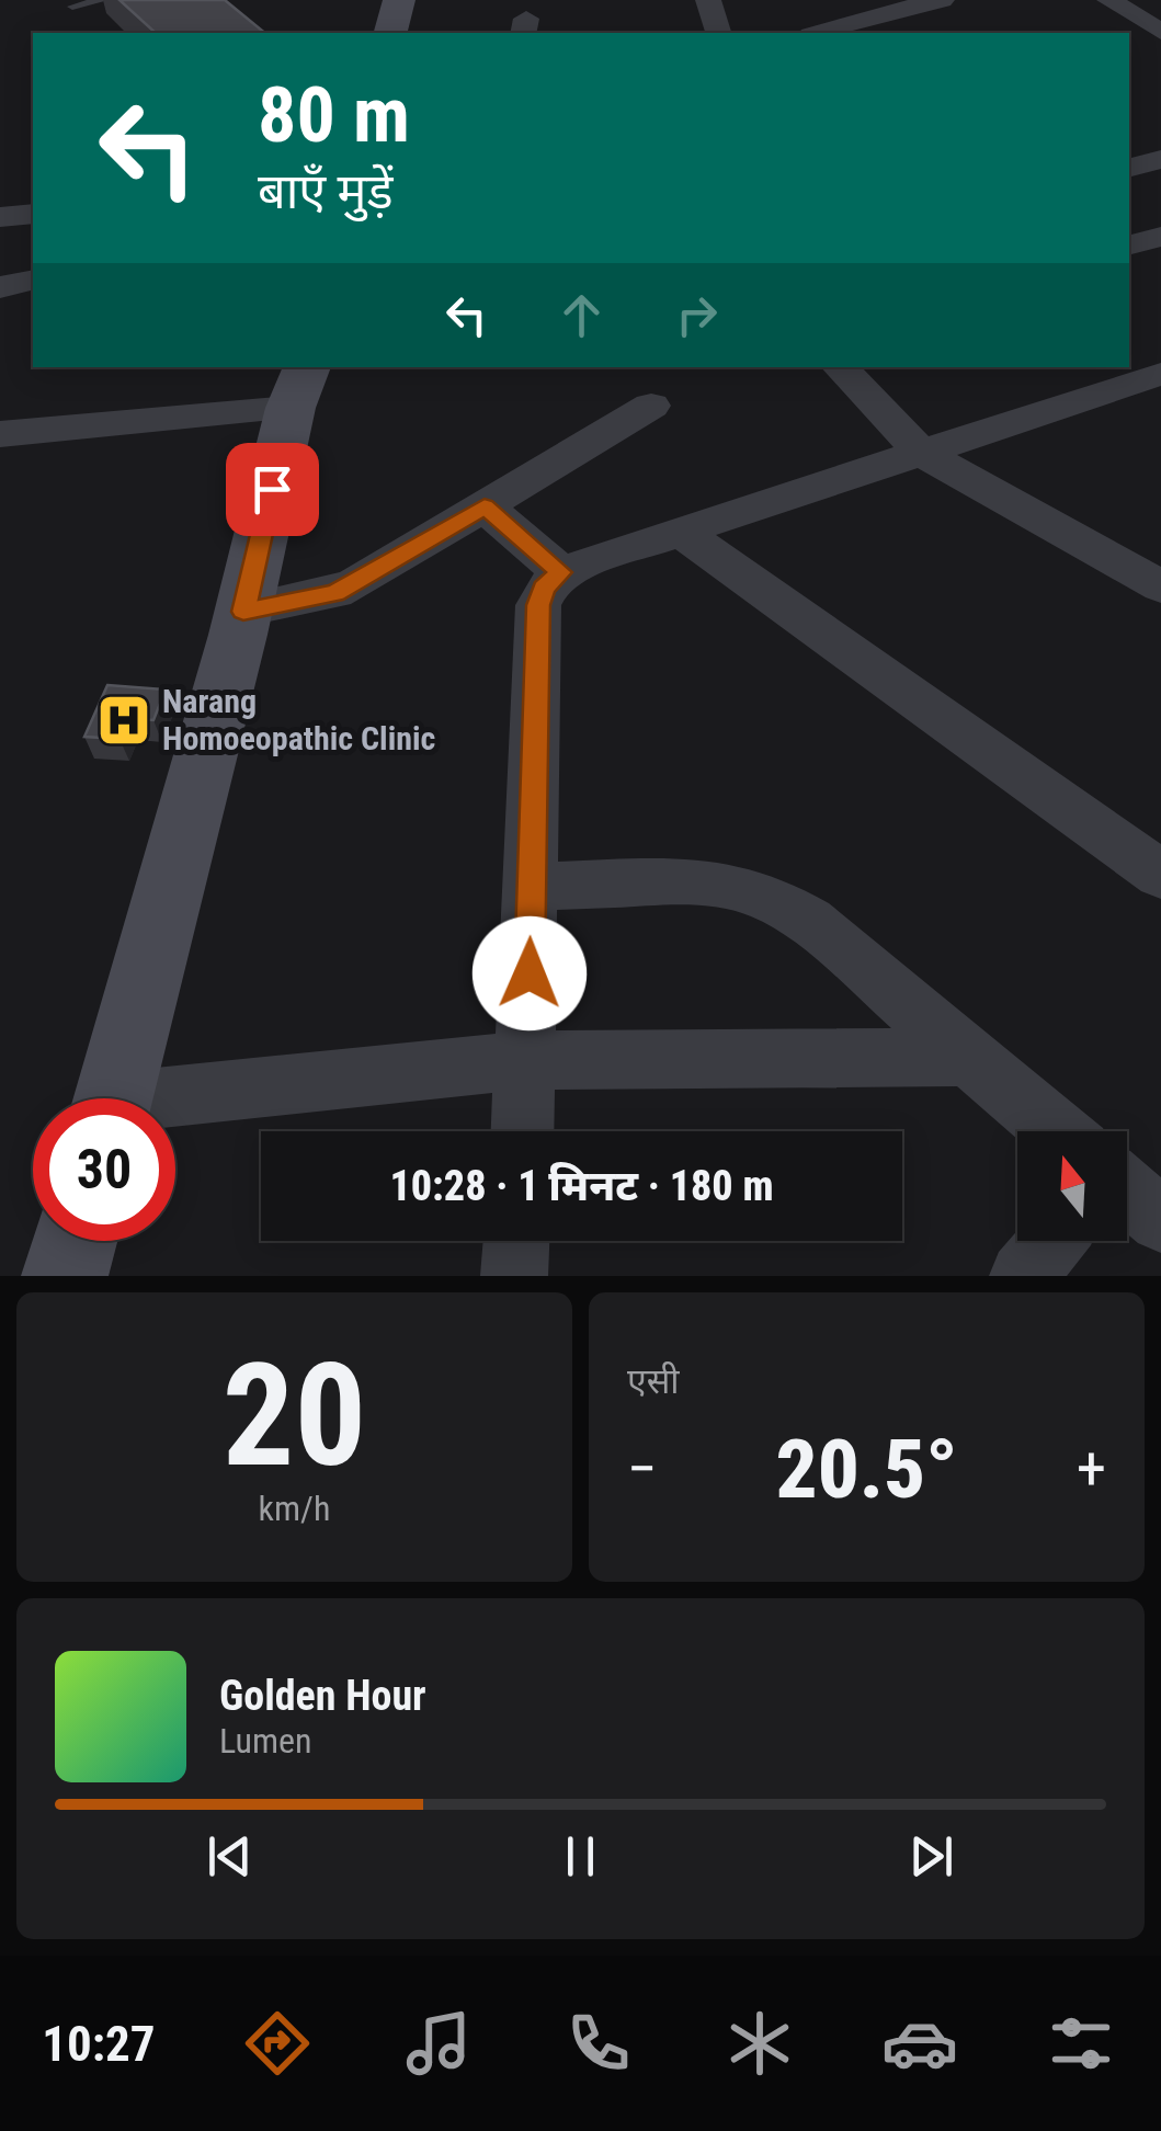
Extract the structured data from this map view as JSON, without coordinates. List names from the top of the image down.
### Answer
{
  "places": {
    "hospital": ["Narang Homoeopathic Clinic"]
  },
  "north": "top",
  "page": {
    "turn": ["80 m", "बाएँ मुड़ें"],
    "limit": "30",
    "trip": "10:28 · 1 मिनट · 180 m",
    "tile": [
      ["20", "km/h"],
      "एसी"
    ],
    "heat": ["−", "20.5°", "+"],
    "song": ["Golden Hour", "Lumen"],
    "tabs": "10:27"
  }
}
